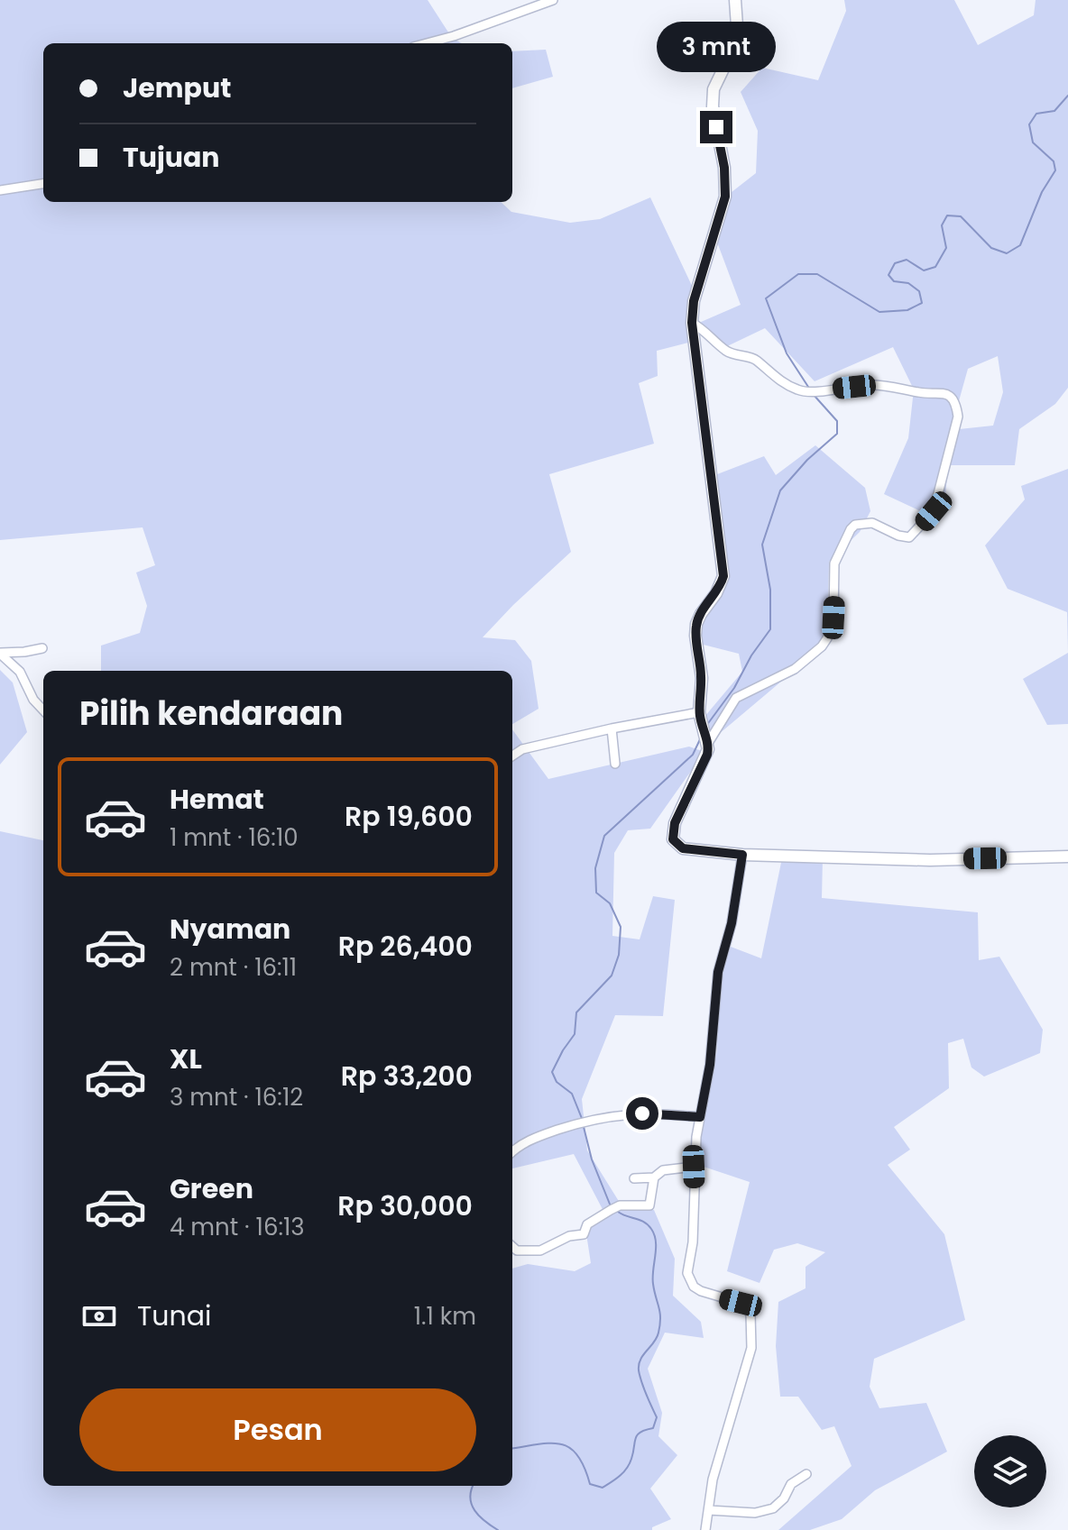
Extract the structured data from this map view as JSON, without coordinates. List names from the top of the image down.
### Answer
{
  "page": {
    "bubble": "3 mnt",
    "banner": ["Jemput", "Tujuan"],
    "heading": "Pilih kendaraan",
    "list": [
      {
        "name": "Hemat",
        "note": "1 mnt · 16:10",
        "value": "Rp 19,600"
      },
      {
        "name": "Nyaman",
        "note": "2 mnt · 16:11",
        "value": "Rp 26,400"
      },
      {
        "name": "XL",
        "note": "3 mnt · 16:12",
        "value": "Rp 33,200"
      },
      {
        "name": "Green",
        "note": "4 mnt · 16:13",
        "value": "Rp 30,000"
      }
    ],
    "pay": ["Tunai", "1.1 km"],
    "buttons": "Pesan"
  }
}
